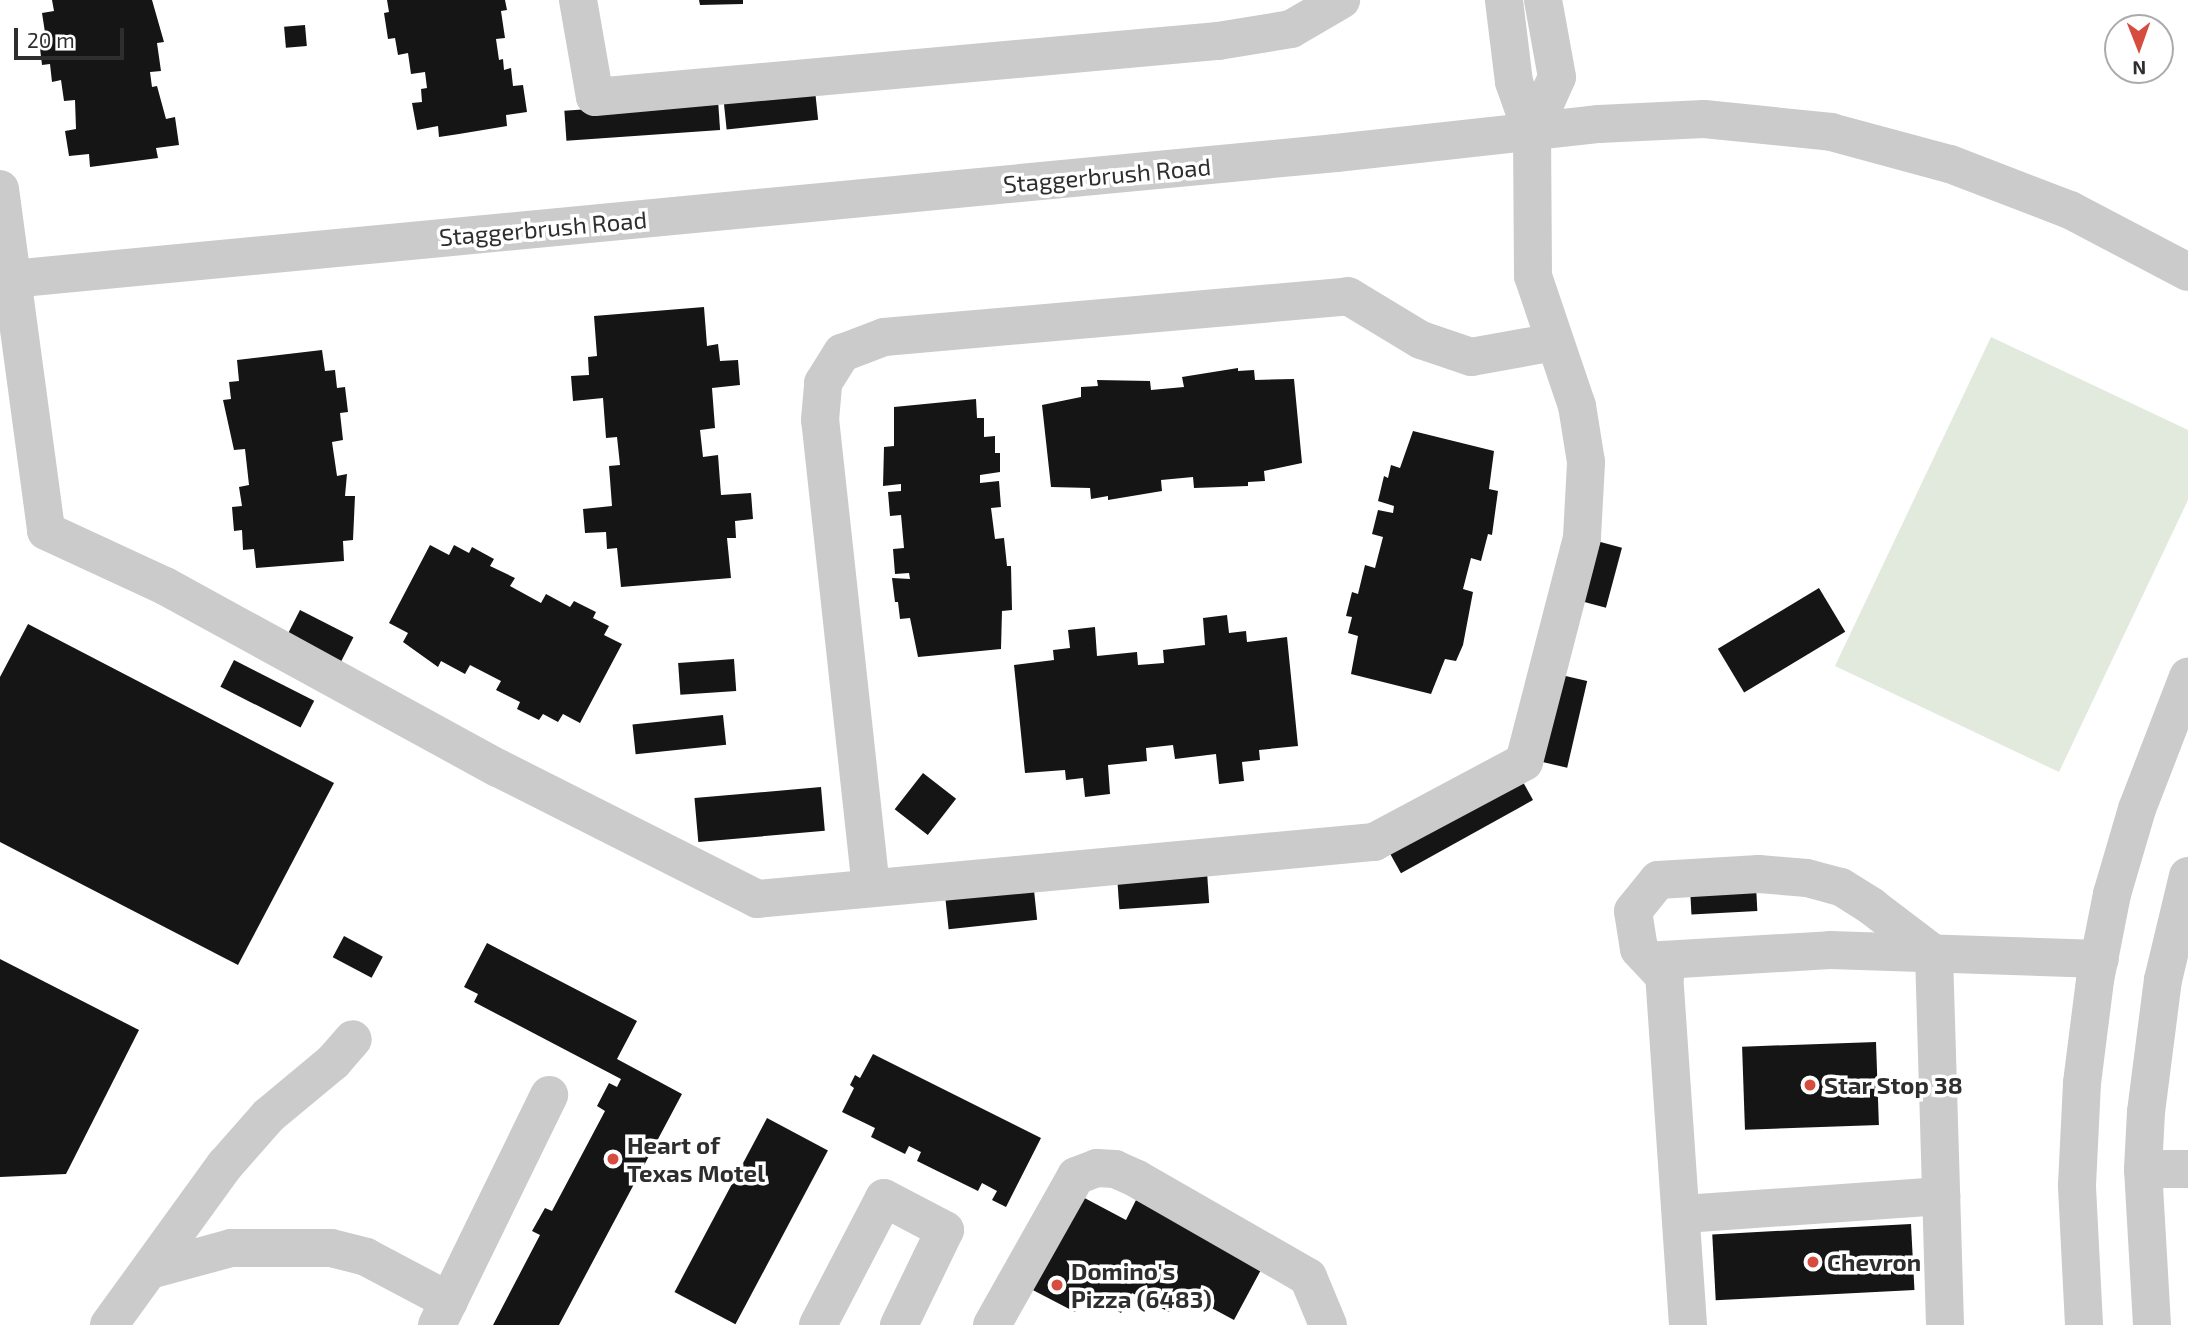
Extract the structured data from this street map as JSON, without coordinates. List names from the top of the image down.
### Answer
{
  "streets": {
    "street": ["Staggerbrush Road"]
  },
  "places": [
    "Star Stop 38",
    "Heart of Texas Motel",
    "Chevron",
    "Domino's Pizza (6483)"
  ],
  "scale_bar": "20 m",
  "north": "bottom"
}
